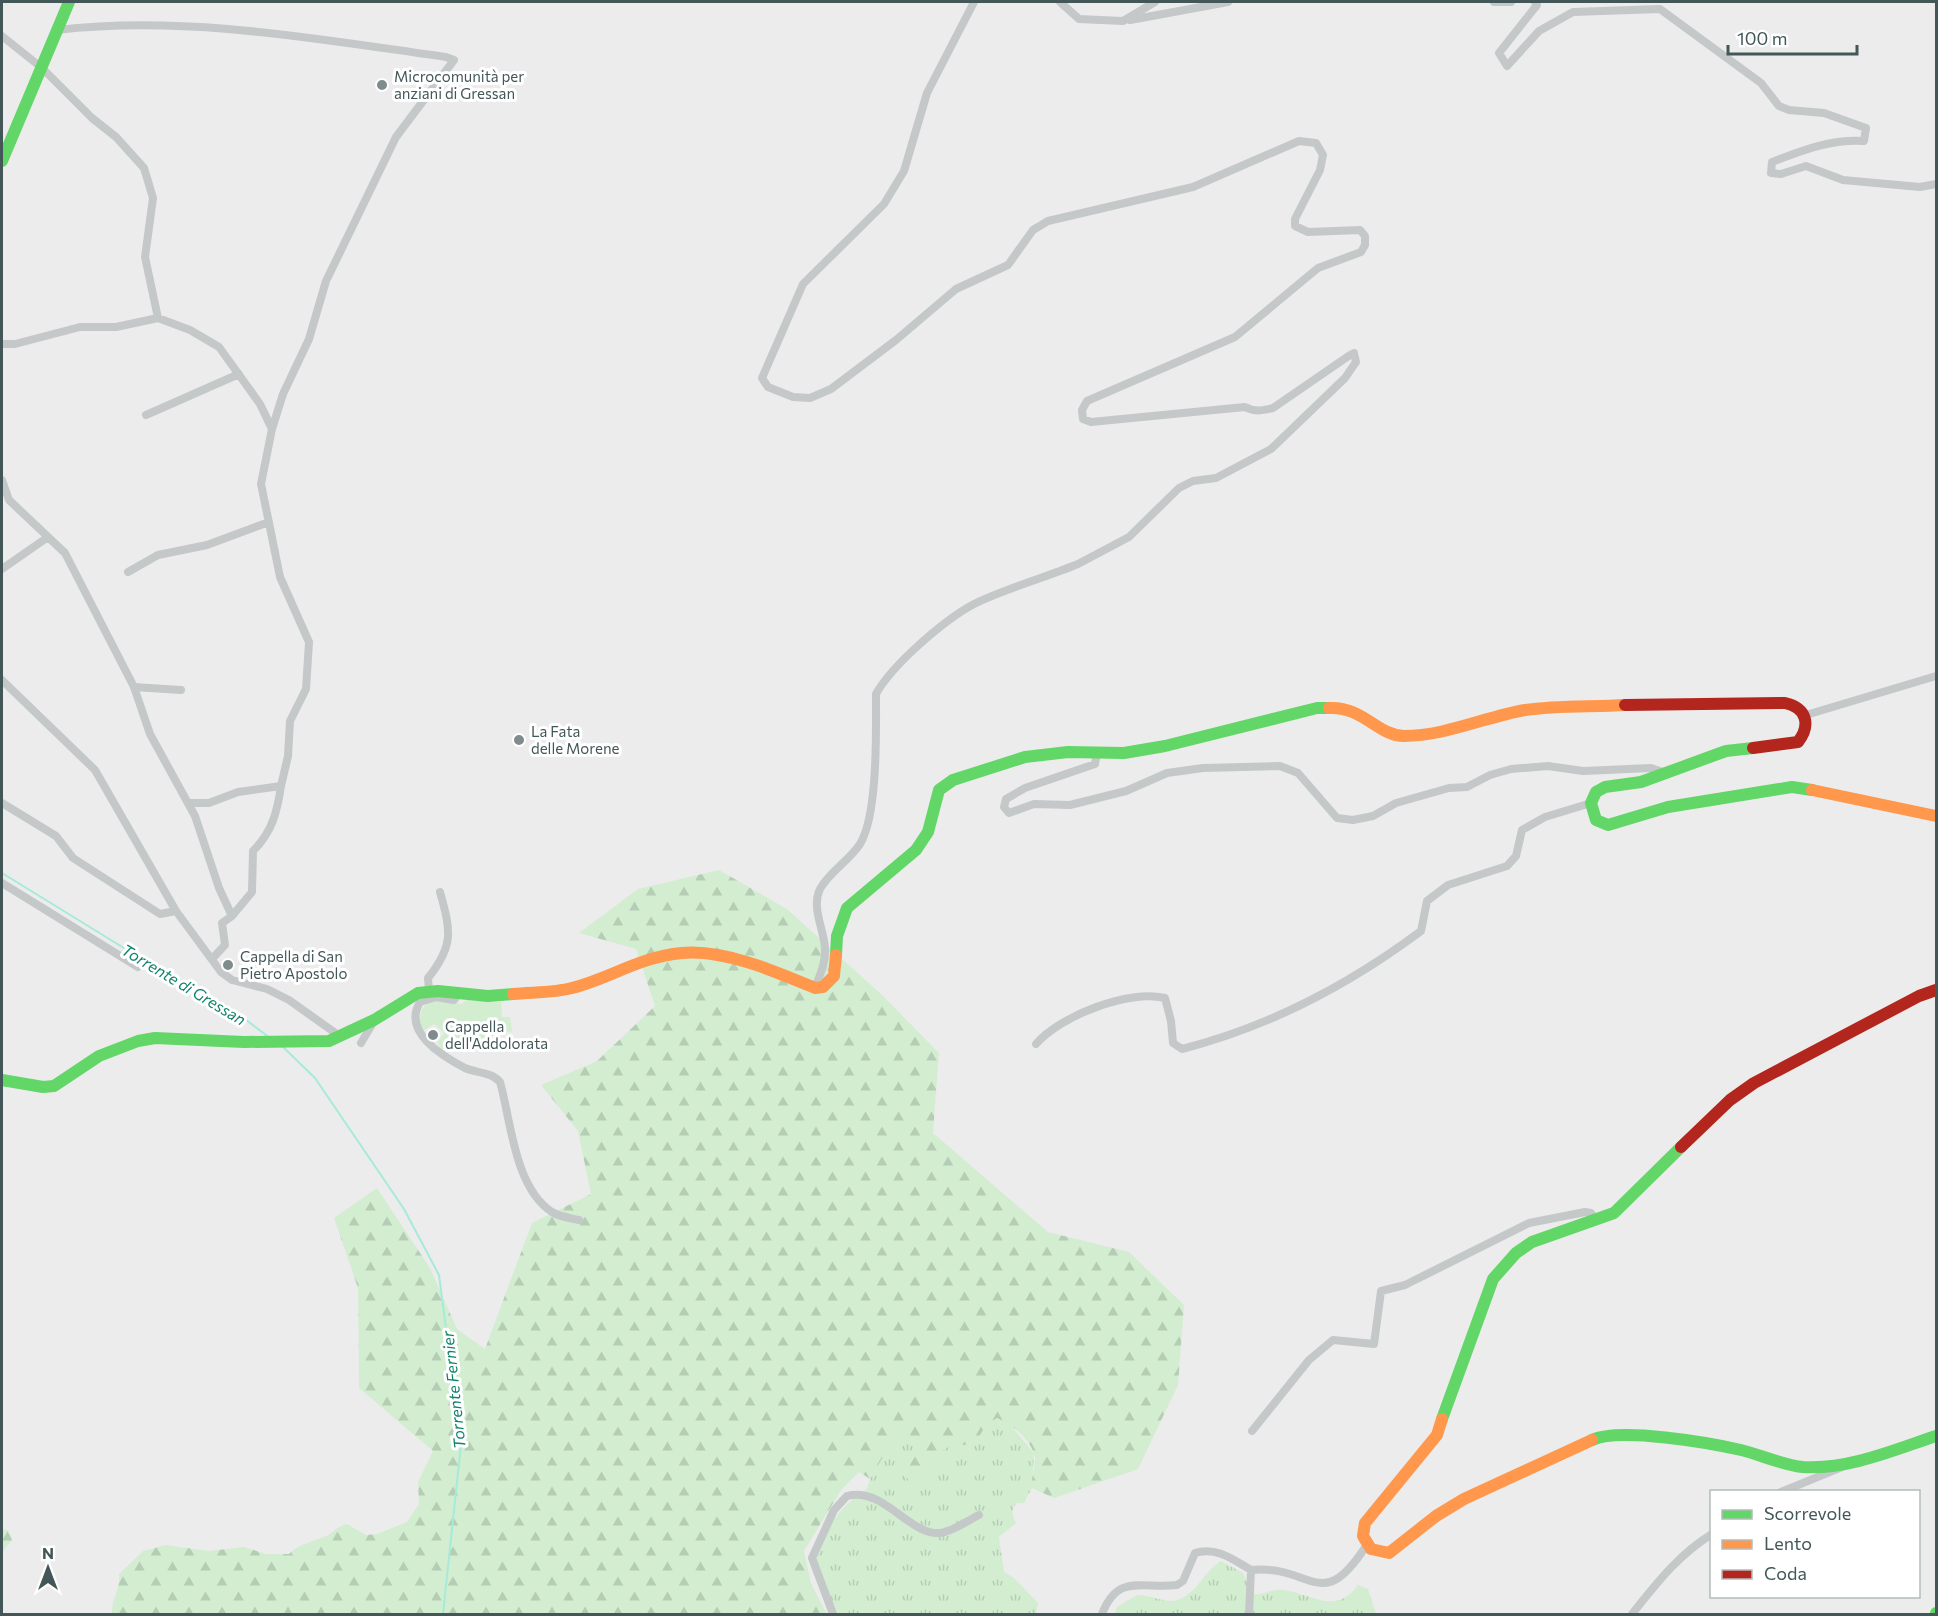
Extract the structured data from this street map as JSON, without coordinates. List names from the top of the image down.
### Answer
{
  "water": ["Torrente di Gressan", "Torrente Fernier"],
  "places": [
    "Microcomunità per anziani di Gressan",
    "La Fata delle Morene",
    "Cappella di San Pietro Apostolo",
    "Cappella dell'Addolorata"
  ],
  "legend": ["Scorrevole", "Lento", "Coda"],
  "scale_bar": "100 m",
  "north": "top"
}
